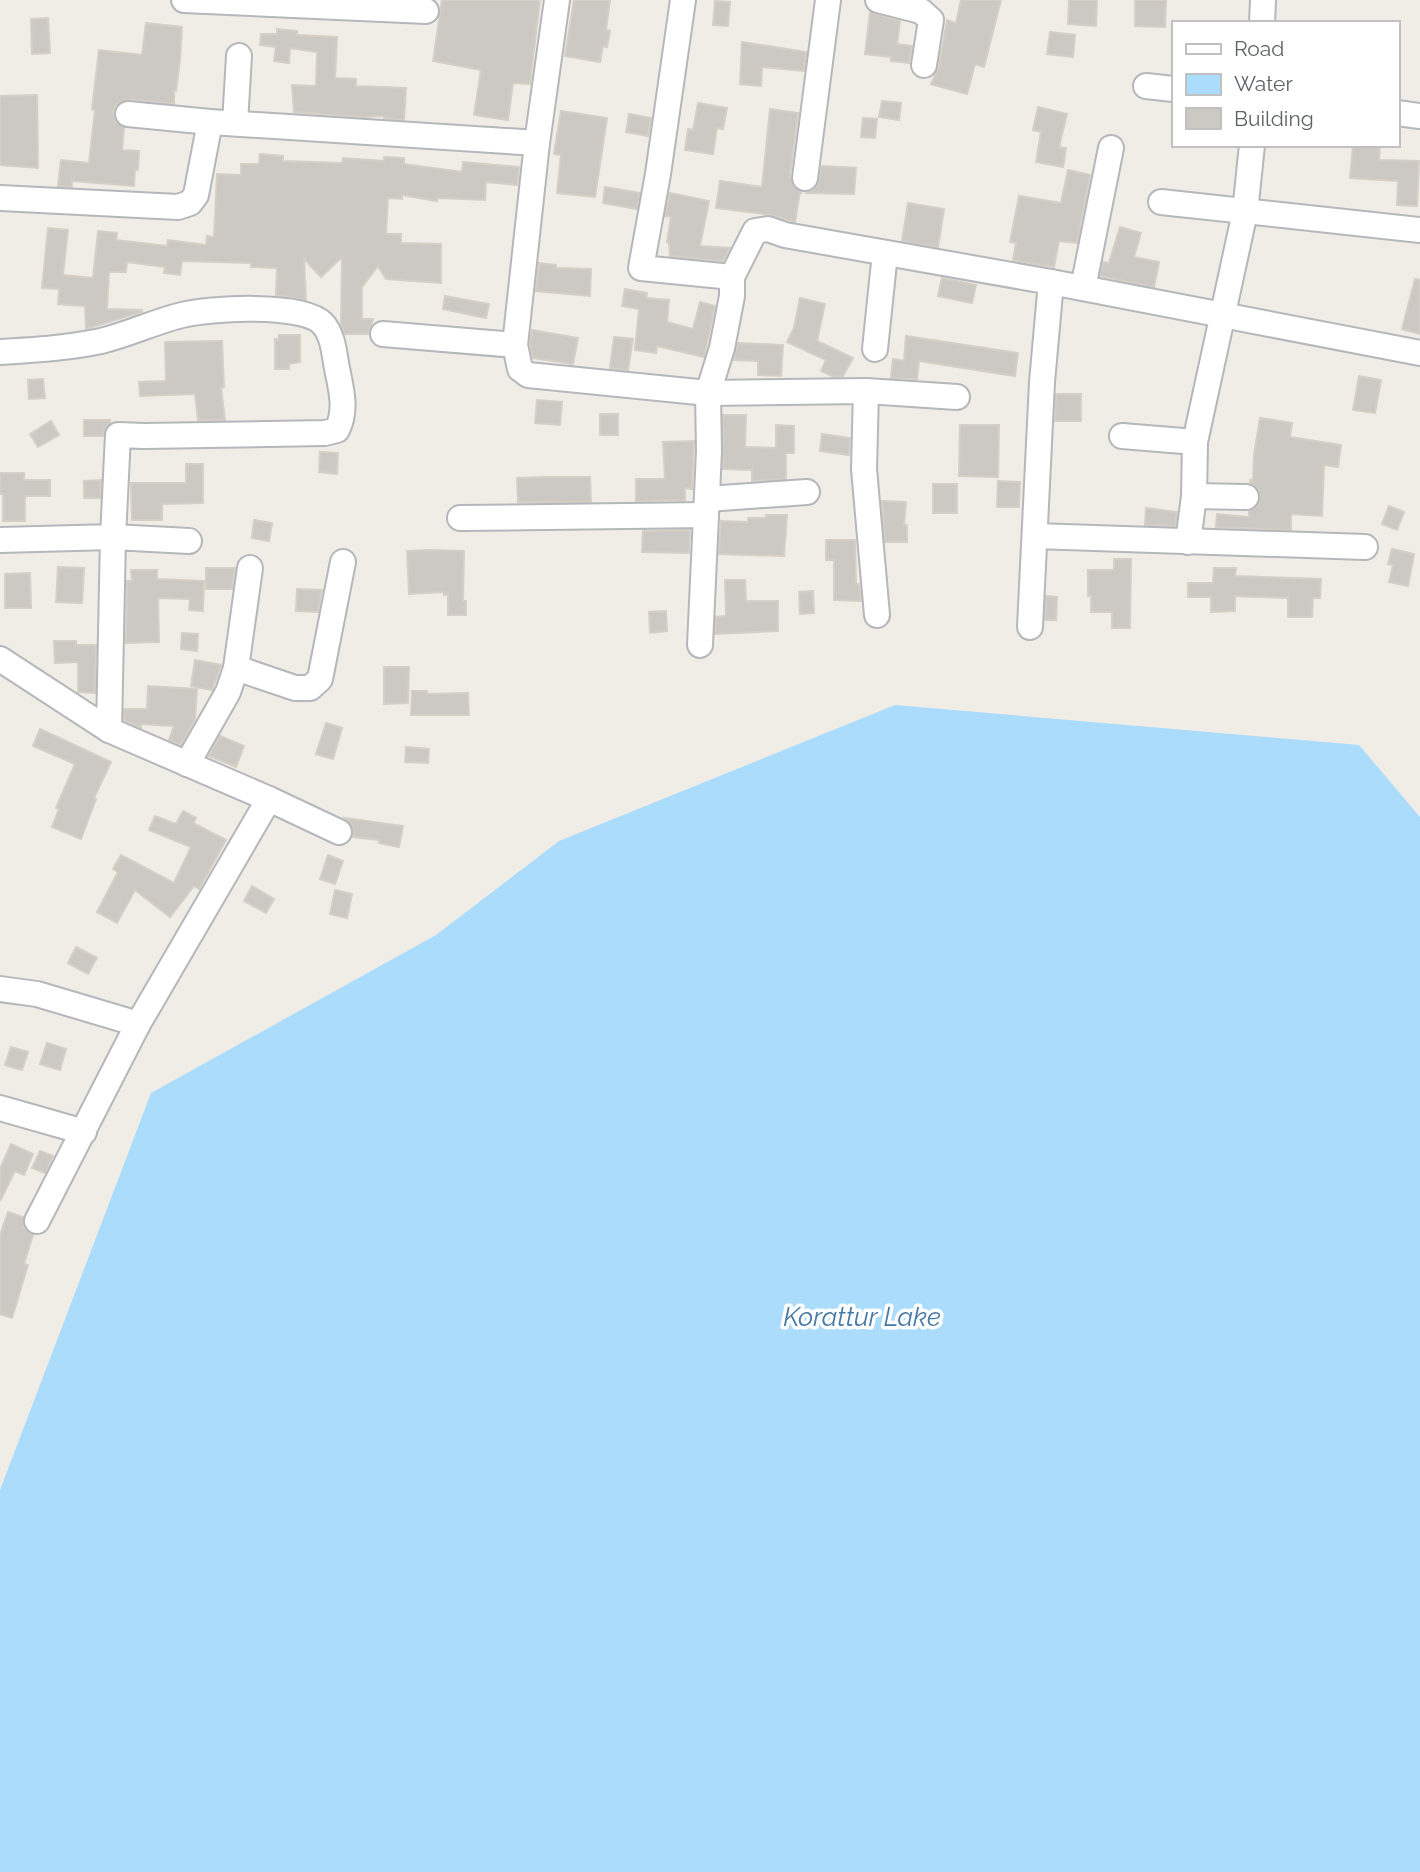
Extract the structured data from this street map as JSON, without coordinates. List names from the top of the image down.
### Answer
{
  "water": ["Korattur Lake"],
  "legend": ["Road", "Water", "Building"]
}
